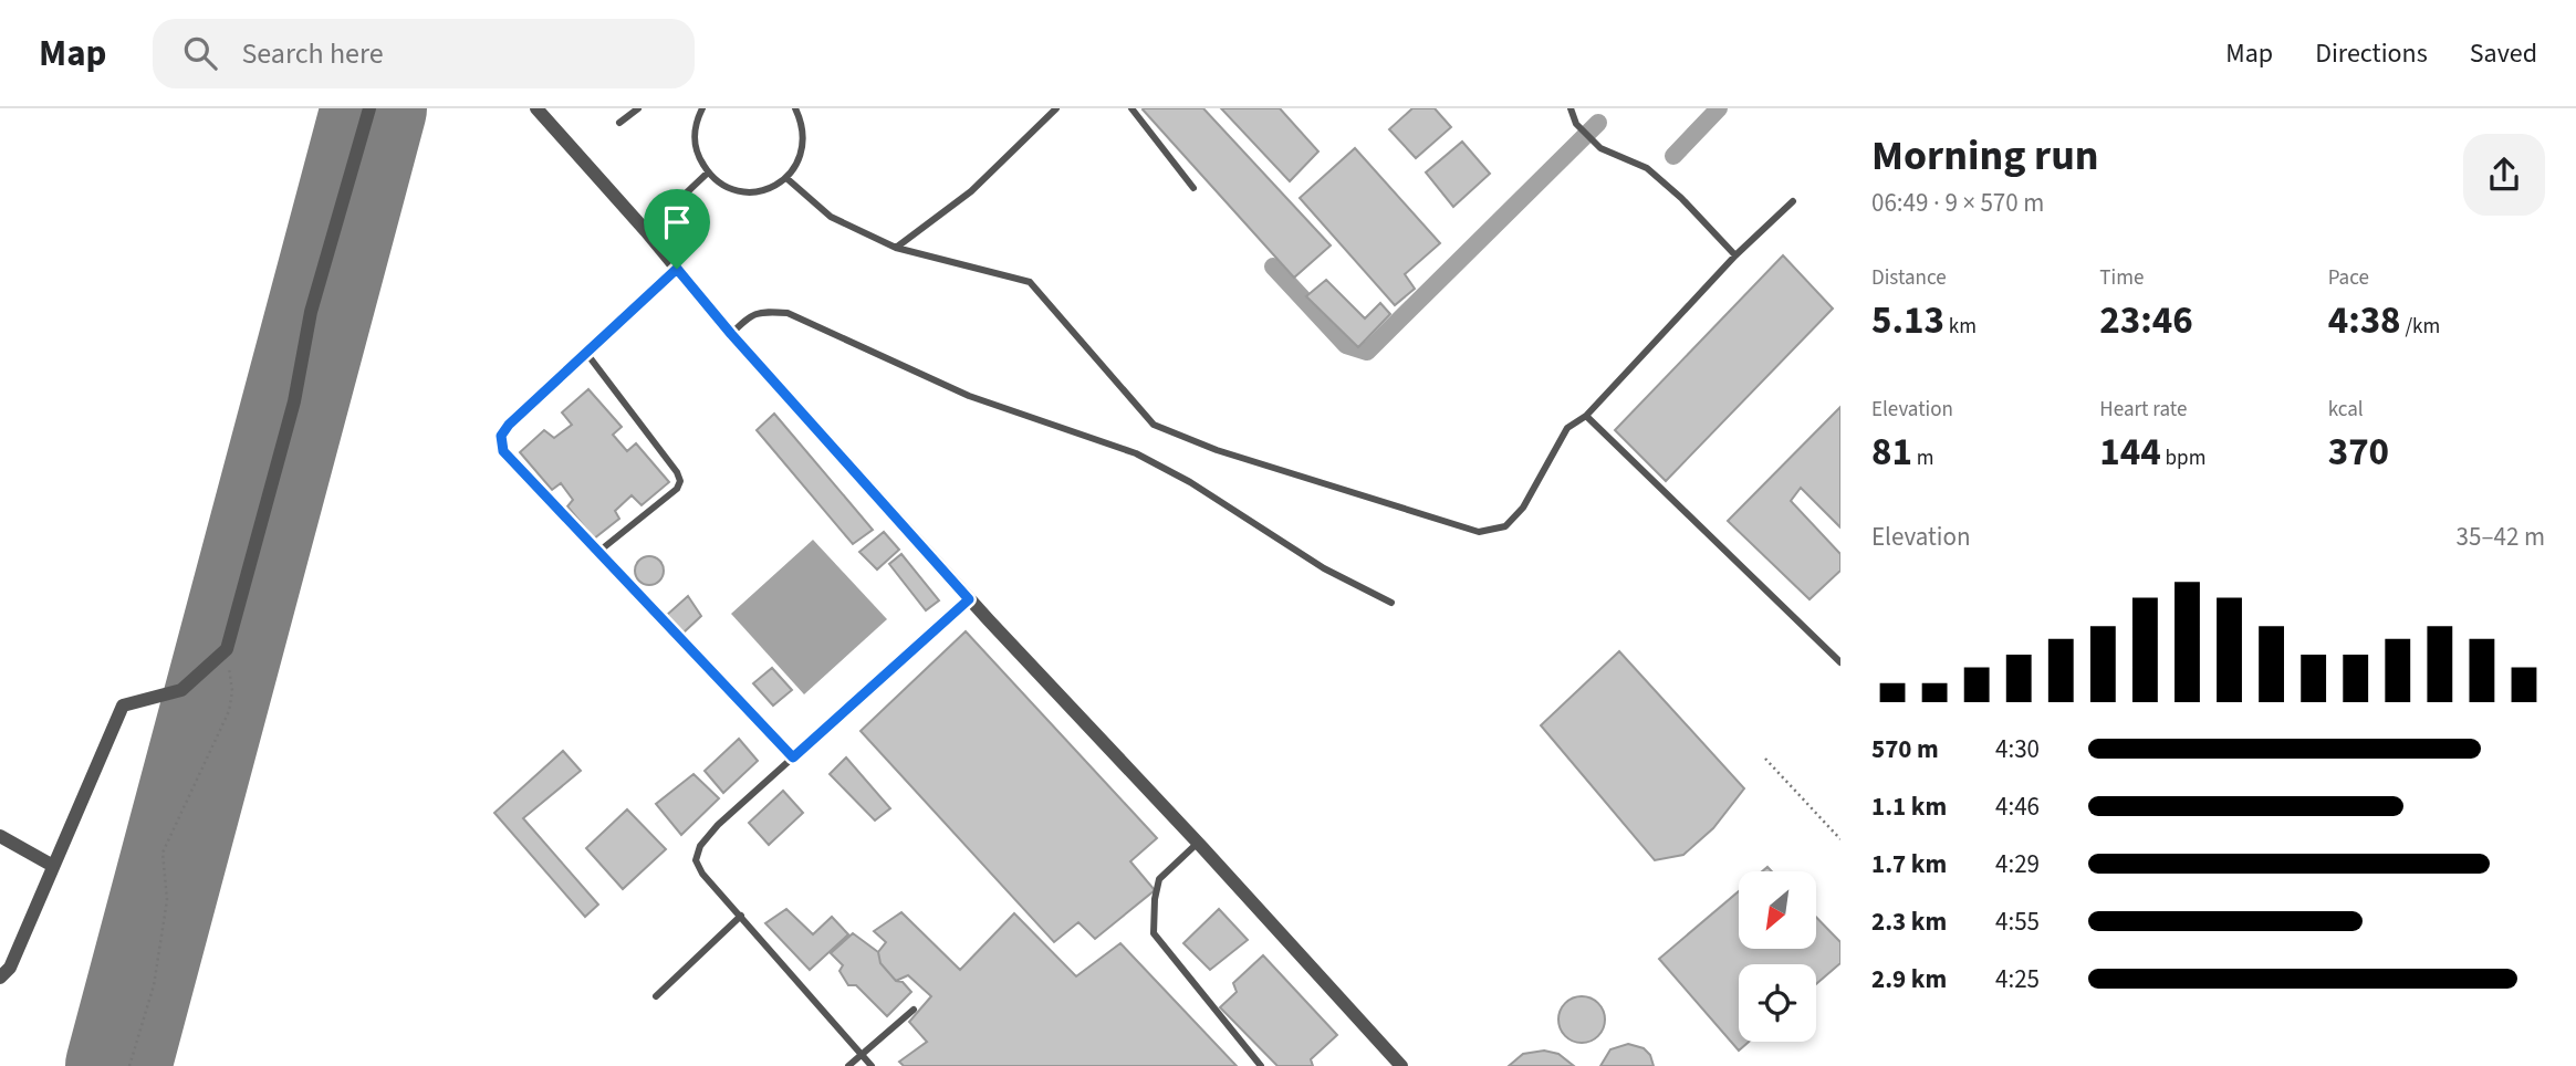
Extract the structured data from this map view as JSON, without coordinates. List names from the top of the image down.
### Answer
{
  "north": "bottom left",
  "page": {
    "header": "Map",
    "search": "Search here",
    "nav": ["Map", "Directions", "Saved"],
    "heading": ["Morning run", "06:49 · 9 × 570 m"],
    "stats": [
      ["Distance", "5.13 km"],
      ["Time", "23:46"],
      ["Pace", "4:38 /km"],
      ["Elevation", "81 m"],
      ["Heart rate", "144 bpm"],
      ["kcal", "370"]
    ],
    "chart": ["Elevation", "35–42 m"],
    "list": [
      {
        "name": "570 m",
        "note": "4:30"
      },
      {
        "name": "1.1 km",
        "note": "4:46"
      },
      {
        "name": "1.7 km",
        "note": "4:29"
      },
      {
        "name": "2.3 km",
        "note": "4:55"
      },
      {
        "name": "2.9 km",
        "note": "4:25"
      }
    ]
  }
}
